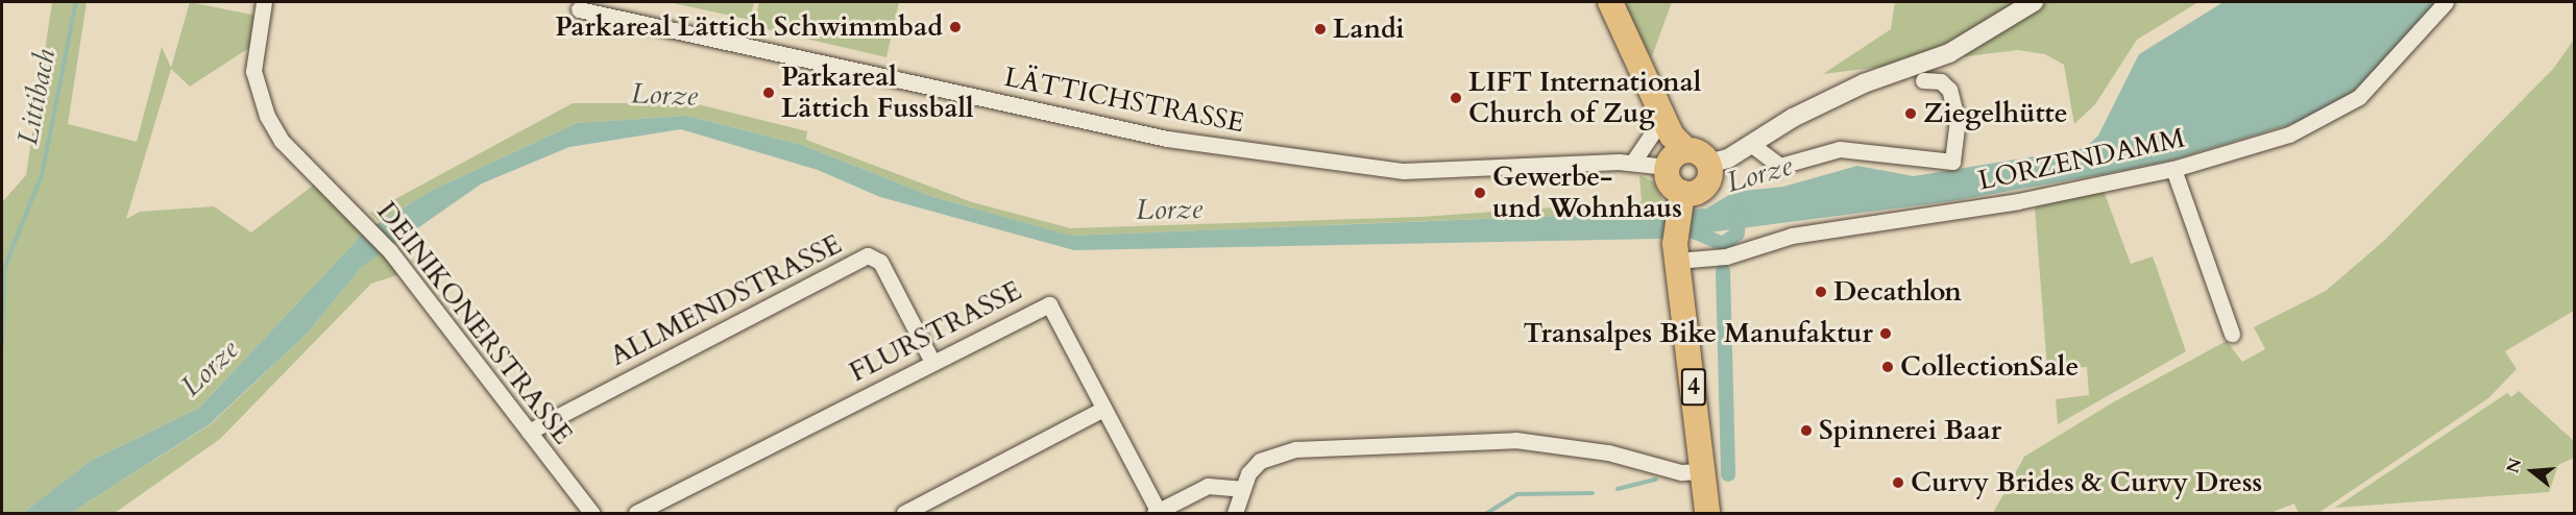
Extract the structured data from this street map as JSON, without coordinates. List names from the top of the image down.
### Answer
{
  "streets": {
    "main road": ["4"],
    "street": [
      "LÄTTICHSTRASSE",
      "LORZENDAMM",
      "ALLMENDSTRASSE",
      "DEINIKONERSTRASSE",
      "FLURSTRASSE"
    ]
  },
  "crossings": [
    ["LORZENDAMM", "4"],
    ["ALLMENDSTRASSE", "DEINIKONERSTRASSE"],
    ["ALLMENDSTRASSE", "FLURSTRASSE"]
  ],
  "water": ["Lorze", "Littibach"],
  "places": [
    "Parkareal Lättich Schwimmbad",
    "Landi",
    "Parkareal Lättich Fussball",
    "LIFT International Church of Zug",
    "Ziegelhütte",
    "Gewerbe- und Wohnhaus",
    "Decathlon",
    "Transalpes Bike Manufaktur",
    "CollectionSale",
    "Spinnerei Baar",
    "Curvy Brides & Curvy Dress"
  ],
  "north": "left"
}
